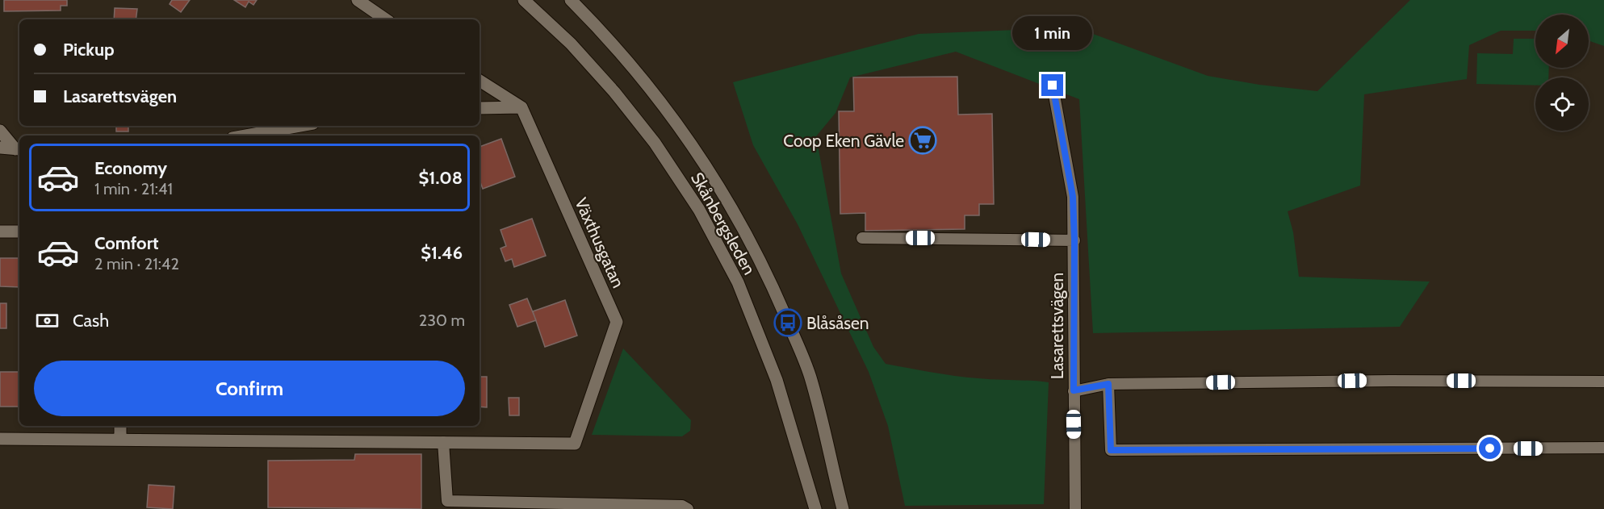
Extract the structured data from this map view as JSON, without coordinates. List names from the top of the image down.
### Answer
{
  "streets": {
    "street": ["Skånbergsleden", "Växthusgatan"],
    "lane": ["Lasarettsvägen"]
  },
  "places": {
    "supermarket": ["Coop Eken Gävle"],
    "bus stop": ["Blåsåsen"]
  },
  "north": "bottom left",
  "page": {
    "bubble": "1 min",
    "banner": ["Pickup", "Lasarettsvägen"],
    "list": [
      {
        "name": "Economy",
        "note": "1 min · 21:41",
        "value": "$1.08"
      },
      {
        "name": "Comfort",
        "note": "2 min · 21:42",
        "value": "$1.46"
      }
    ],
    "pay": ["Cash", "230 m"],
    "buttons": "Confirm"
  }
}
